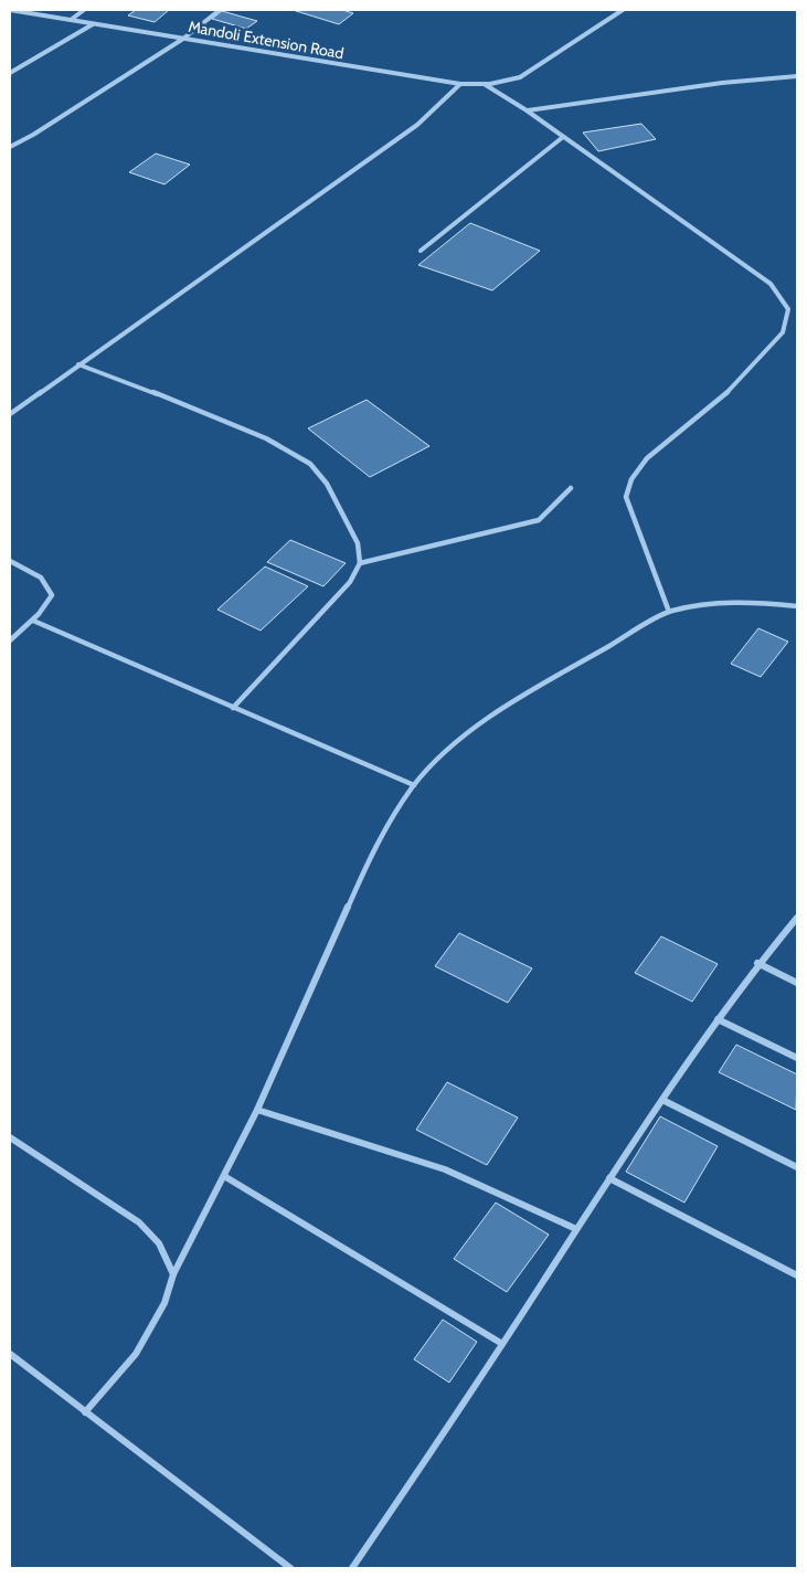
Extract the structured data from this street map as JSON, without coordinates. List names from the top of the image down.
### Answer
{
  "streets": {
    "street": ["Mandoli Extension Road"]
  }
}
